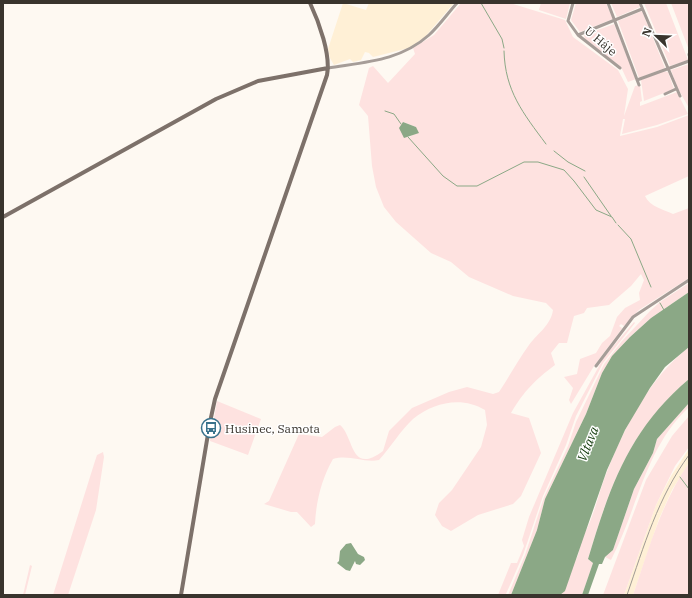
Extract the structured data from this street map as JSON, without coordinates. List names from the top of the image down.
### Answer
{
  "streets": {
    "street": ["U Háje"]
  },
  "water": ["Vltava"],
  "places": {
    "bus stop": ["Husinec, Samota"]
  },
  "north": "top left"
}
